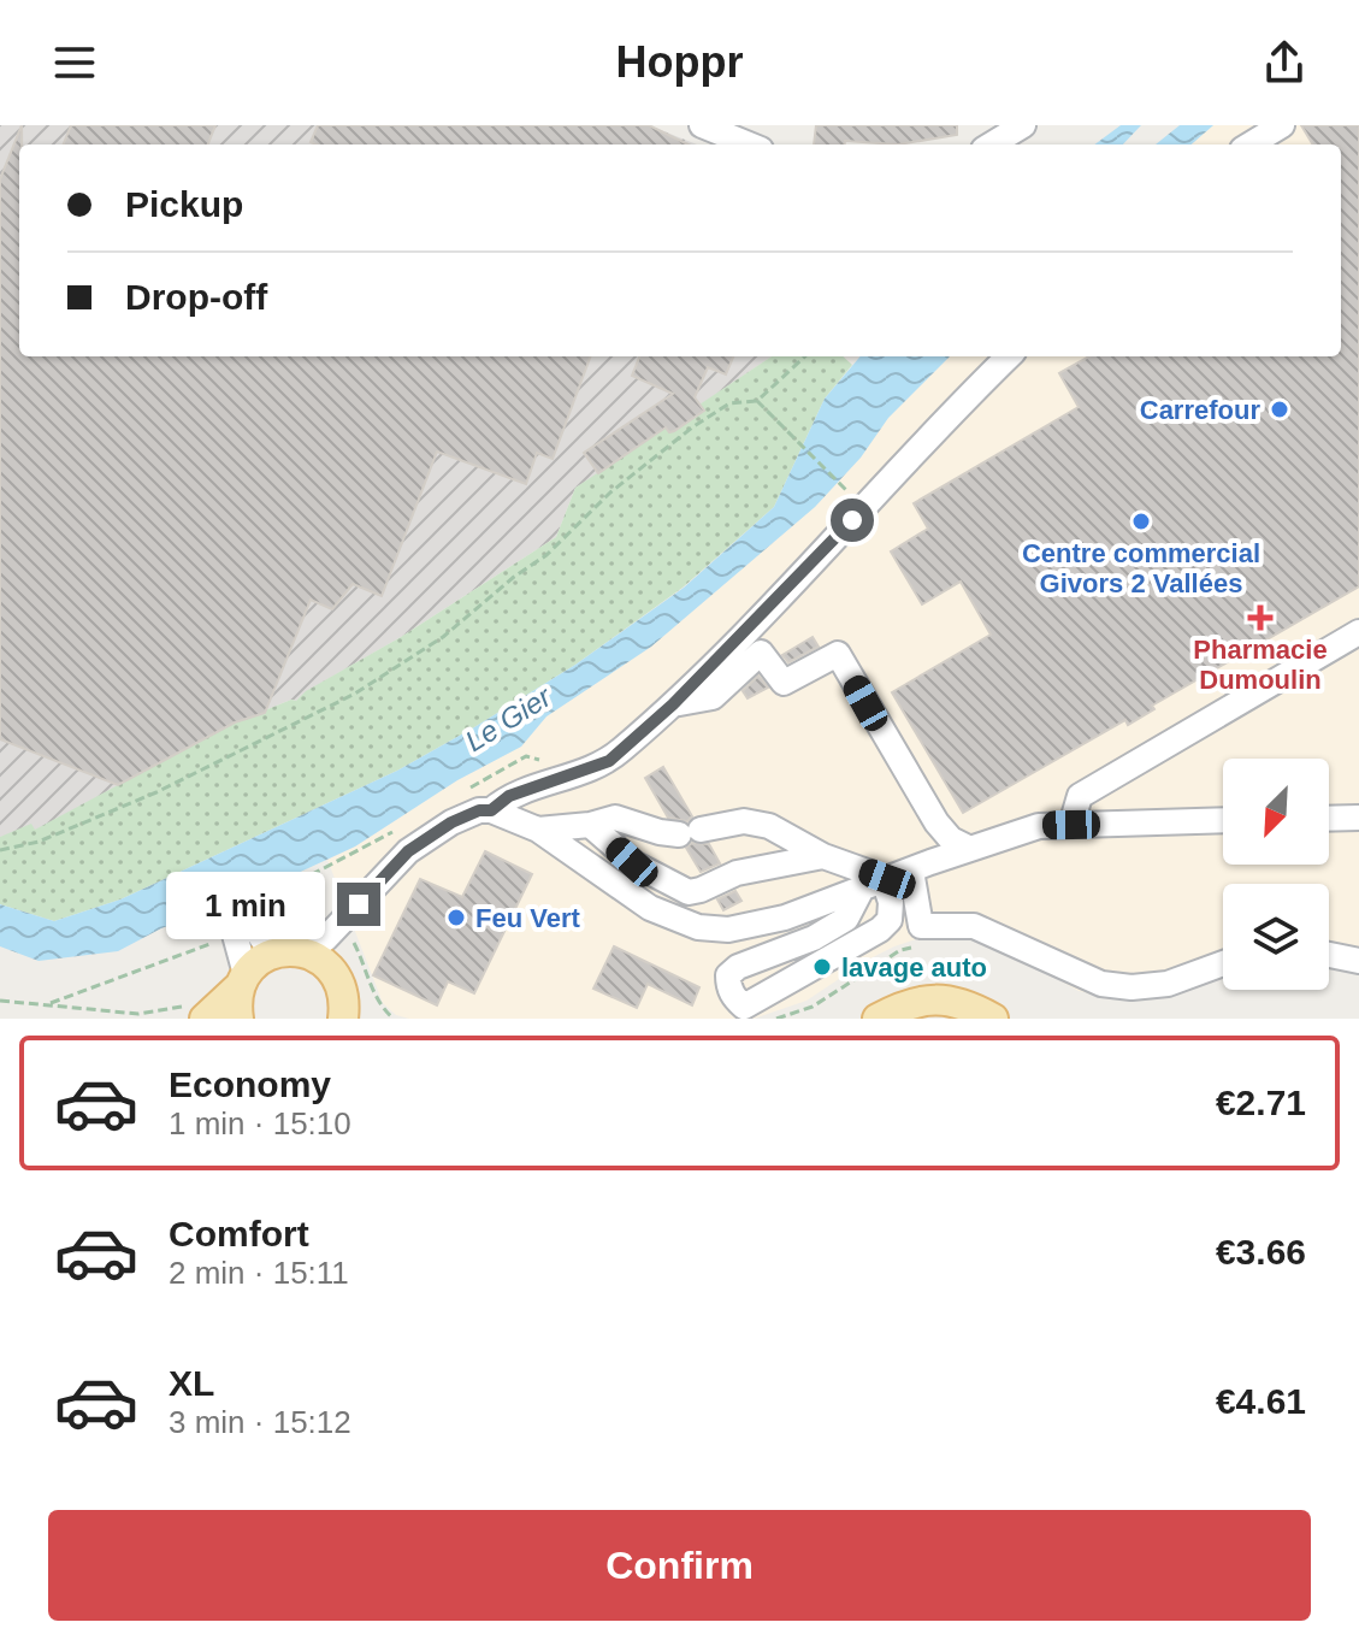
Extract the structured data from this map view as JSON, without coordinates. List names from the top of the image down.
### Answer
{
  "water": ["Le Gier"],
  "places": {
    "other": [
      "Carrefour",
      "Centre commercial Givors 2 Vallées",
      "Feu Vert",
      "lavage auto"
    ],
    "health": ["Pharmacie Dumoulin"]
  },
  "north": "bottom left",
  "page": {
    "header": "Hoppr",
    "banner": ["Pickup", "Drop-off"],
    "bubble": "1 min",
    "list": [
      {
        "name": "Economy",
        "note": "1 min · 15:10",
        "value": "€2.71"
      },
      {
        "name": "Comfort",
        "note": "2 min · 15:11",
        "value": "€3.66"
      },
      {
        "name": "XL",
        "note": "3 min · 15:12",
        "value": "€4.61"
      }
    ],
    "buttons": "Confirm"
  }
}
